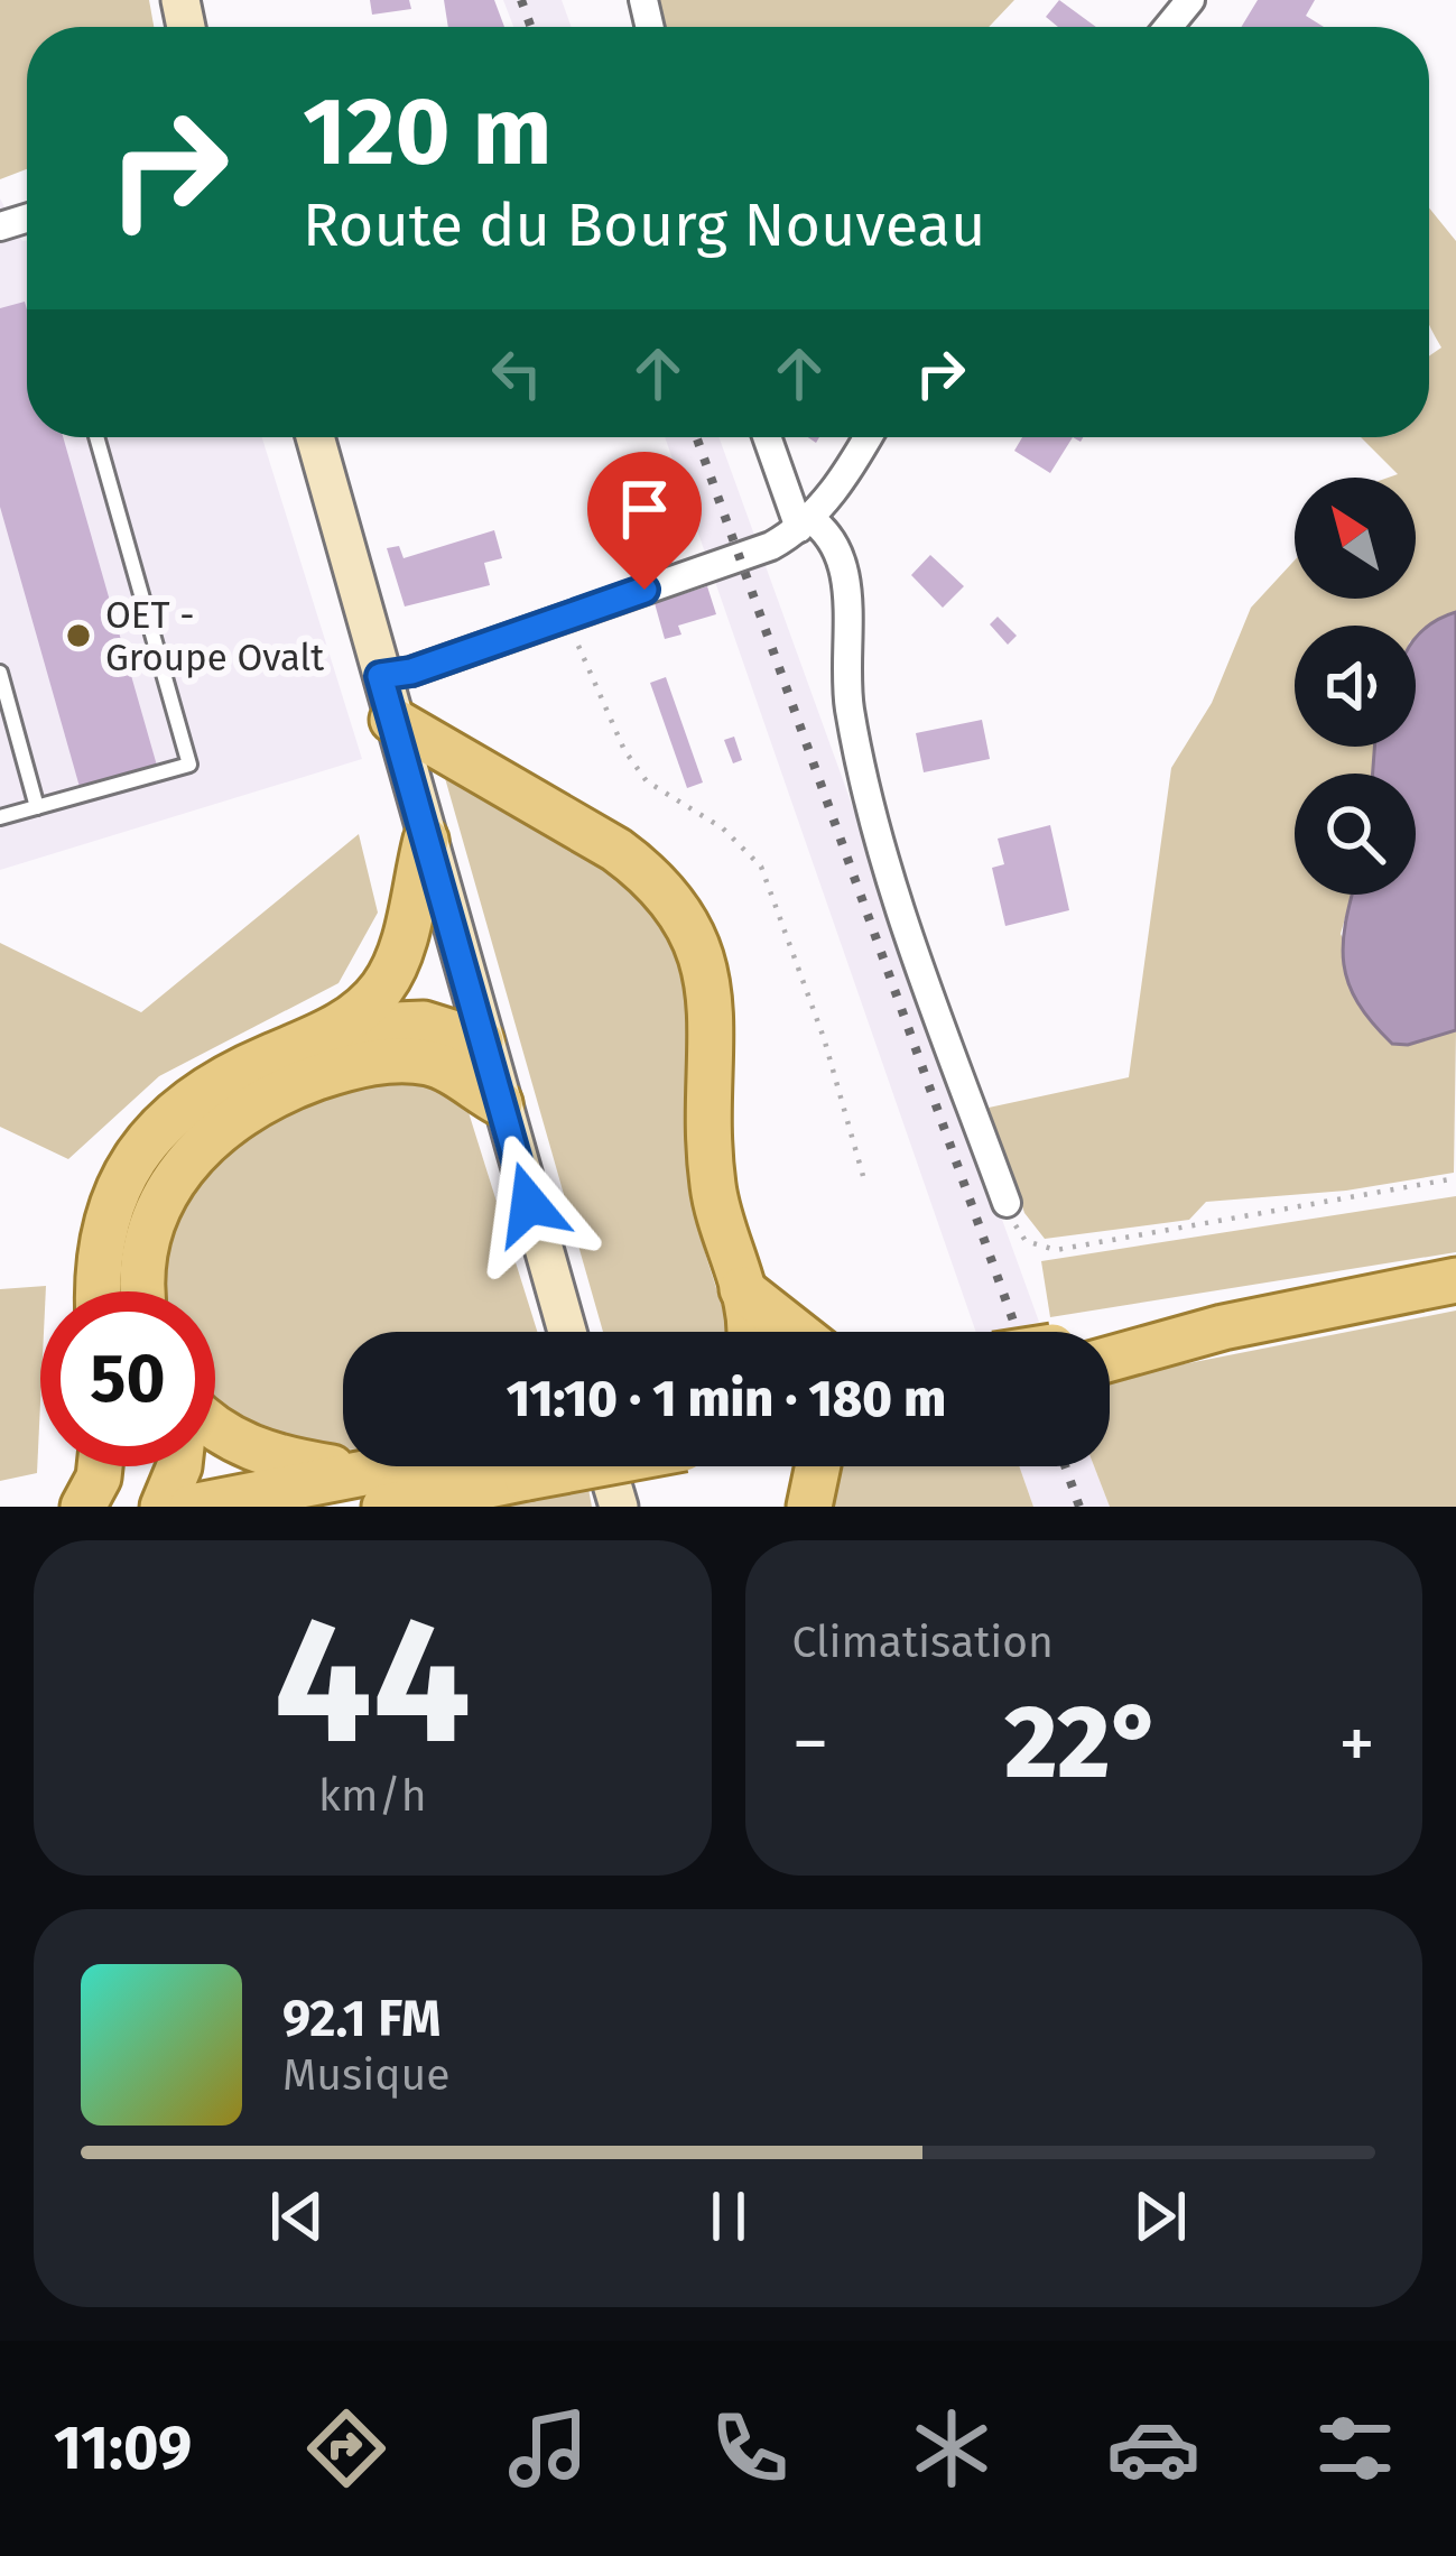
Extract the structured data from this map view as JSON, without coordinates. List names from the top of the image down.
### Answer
{
  "places": ["OET - Groupe Ovalt"],
  "north": "top left",
  "page": {
    "turn": ["120 m", "Route du Bourg Nouveau"],
    "limit": "50",
    "trip": "11:10 · 1 min · 180 m",
    "tile": [
      ["44", "km/h"],
      "Climatisation"
    ],
    "heat": ["−", "22°", "+"],
    "song": ["92.1 FM", "Musique"],
    "tabs": "11:09"
  }
}
